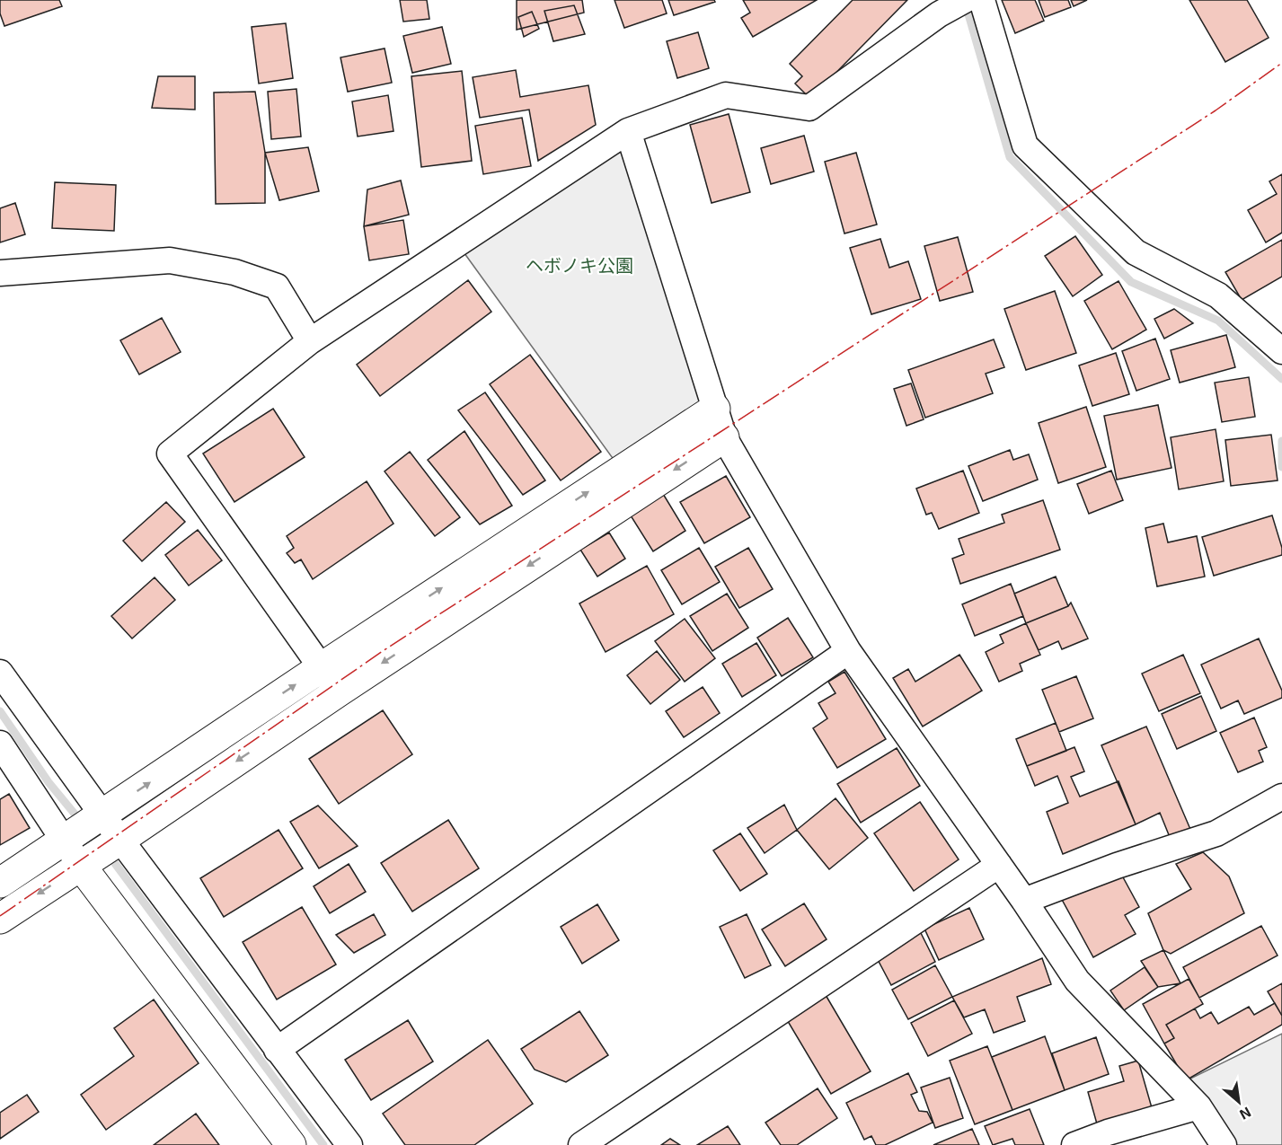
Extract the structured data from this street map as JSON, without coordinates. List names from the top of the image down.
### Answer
{
  "parks": ["ヘボノキ公園"],
  "north": "bottom right"
}
